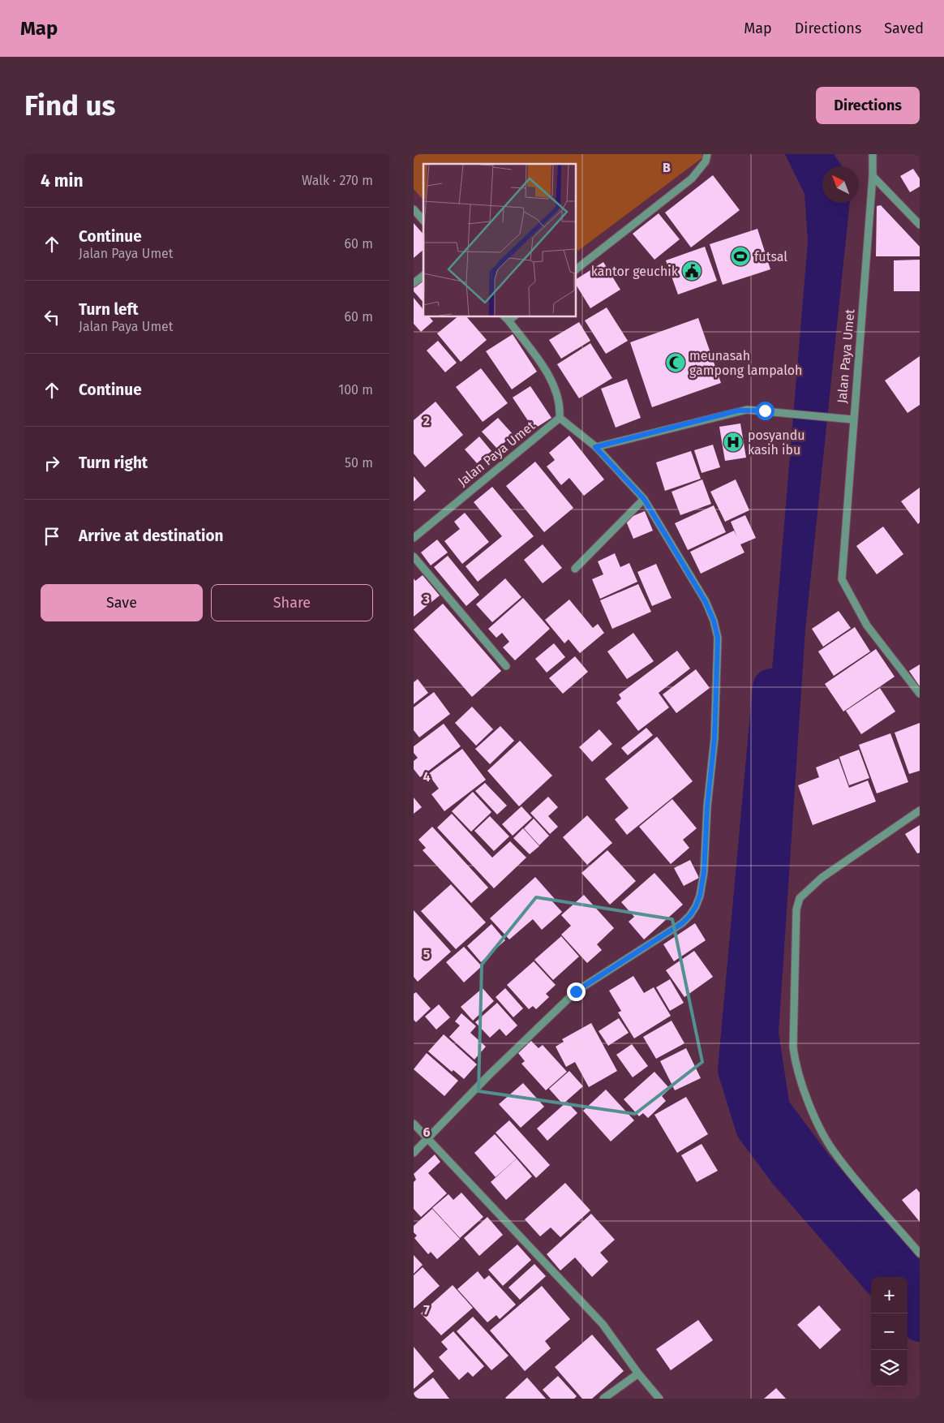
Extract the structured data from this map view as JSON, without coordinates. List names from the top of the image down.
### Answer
{
  "streets": {
    "street": ["Jalan Paya Umet"]
  },
  "places": {
    "sports": ["futsal"],
    "public building": ["kantor geuchik"],
    "mosque": ["meunasah gampong lampaloh"],
    "hospital": ["posyandu kasih ibu"]
  },
  "north": "top left",
  "page": {
    "header": "Map",
    "nav": ["Map", "Directions", "Saved"],
    "buttons": [
      "Directions",
      ["Save", "Share"]
    ],
    "title": "Find us",
    "heading": ["4 min", "Walk · 270 m"],
    "list": [
      ["Continue", "Jalan Paya Umet", "60 m"],
      ["Turn left", "Jalan Paya Umet", "60 m"],
      ["Continue", "100 m"],
      ["Turn right", "50 m"],
      "Arrive at destination"
    ],
    "map_buttons": ["+", "−"]
  },
  "grid": {
    "columns": ["B"],
    "rows": [
      "2",
      "3",
      "4",
      "5",
      "6",
      "7"
    ]
  }
}
